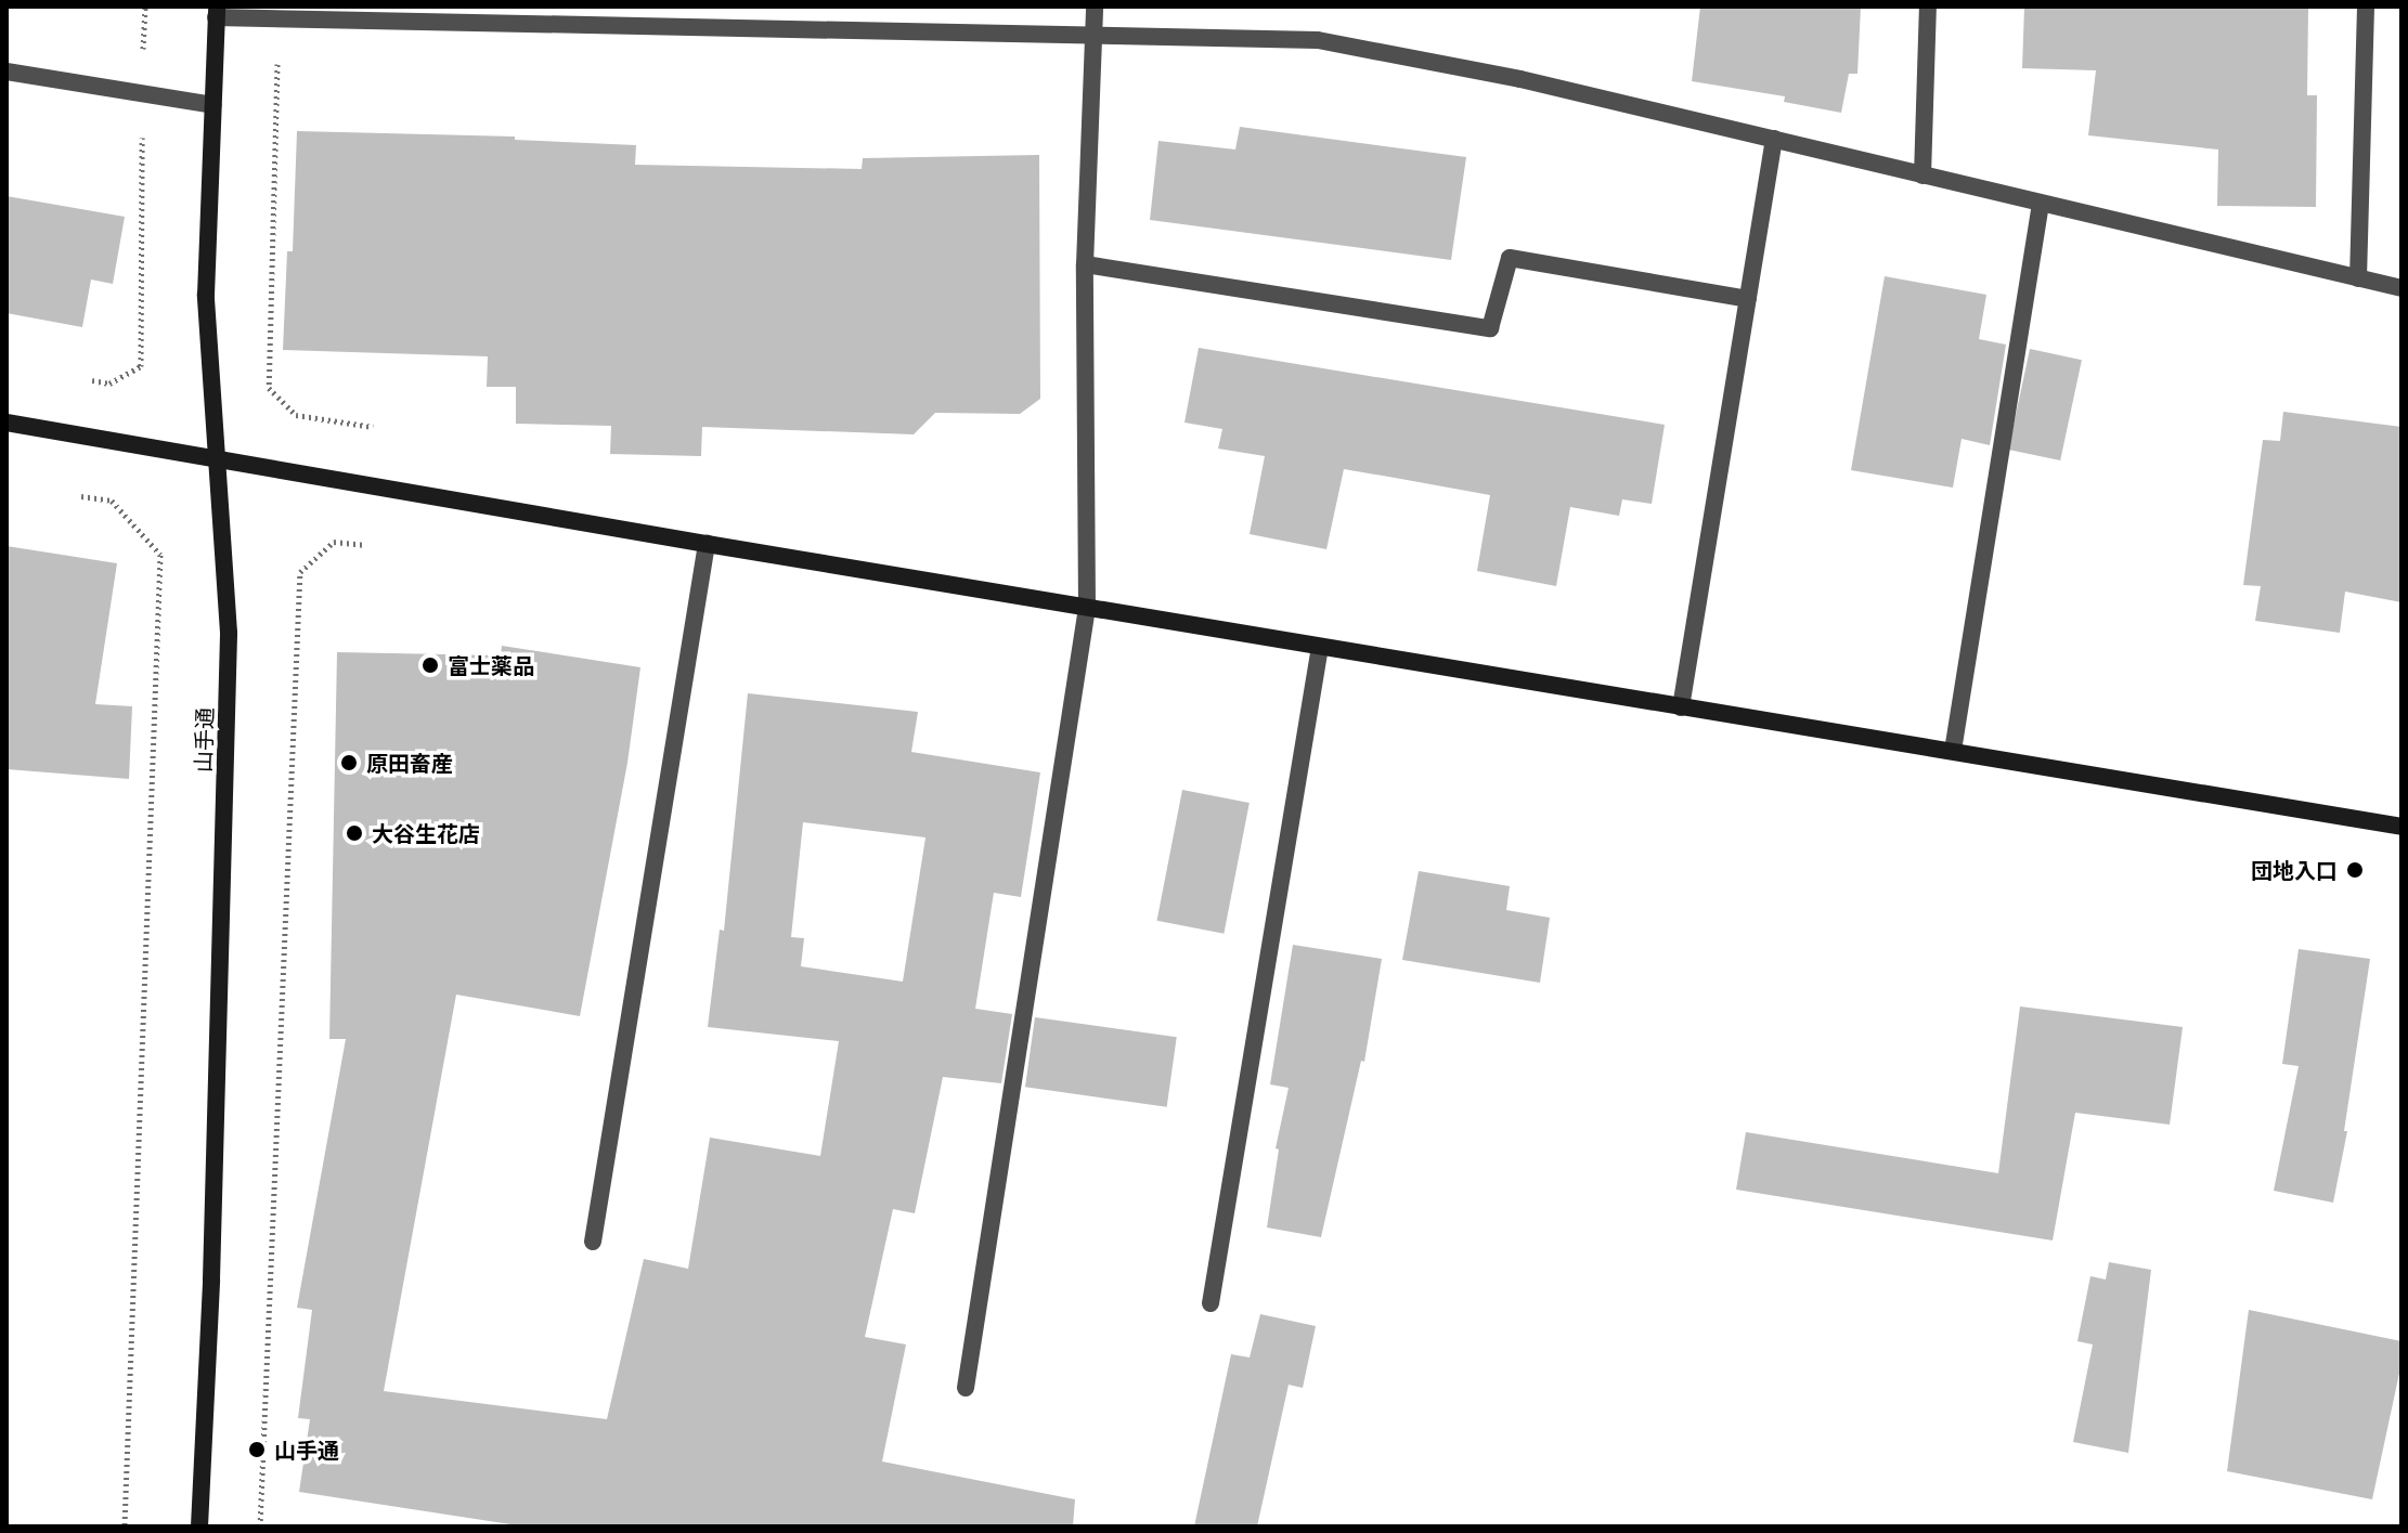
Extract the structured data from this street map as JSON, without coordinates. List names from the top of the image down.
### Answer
{
  "streets": {
    "street": ["山手通"]
  },
  "places": [
    "富士薬品",
    "原田畜産",
    "大谷生花店",
    "団地入口",
    "山手通"
  ]
}
